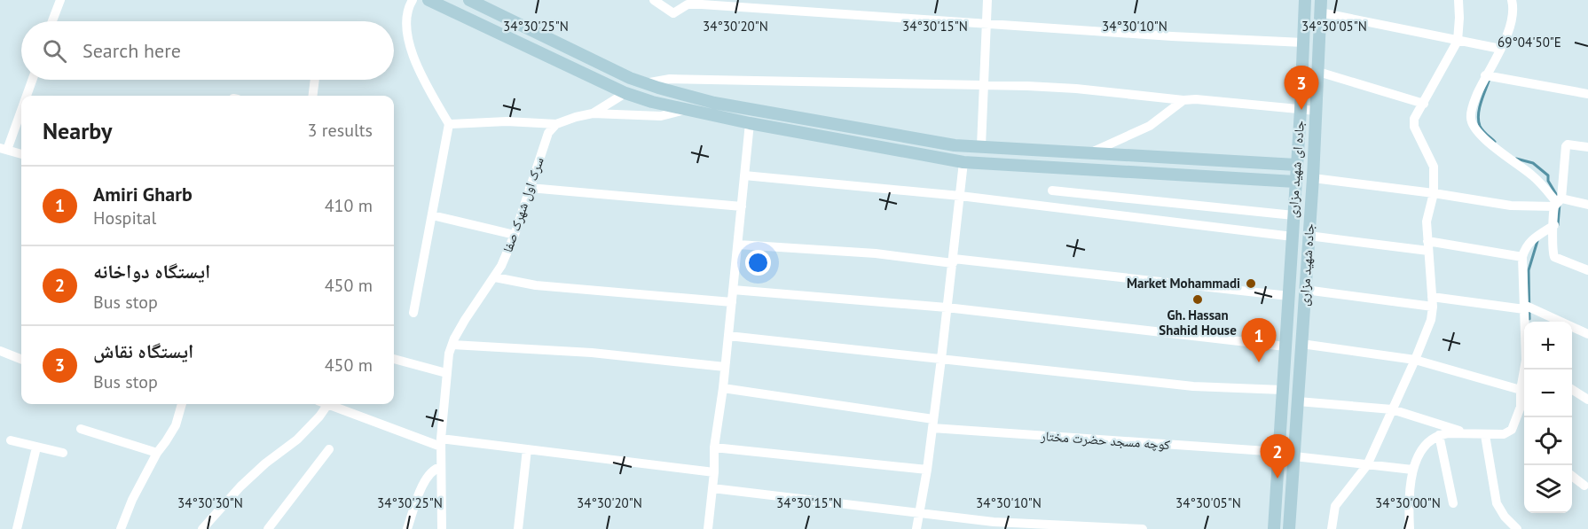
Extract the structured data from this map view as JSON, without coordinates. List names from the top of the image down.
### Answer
{
  "streets": {
    "main road": ["جاده ای شهید مزاری", "جاده شهید مزاری"],
    "street": ["سرک اول شهرک صفا", "کوچه مسجد حضرت مختار"]
  },
  "crossings": [
    ["جاده ای شهید مزاری", "کوچه مسجد حضرت مختار"]
  ],
  "places": ["Market Mohammadi", "Gh. Hassan Shahid House"],
  "page": {
    "search": "Search here",
    "pins": ["3", "1", "2"],
    "heading": ["Nearby", "3 results"],
    "list": [
      {
        "mark": "1",
        "name": "Amiri Gharb",
        "note": "Hospital",
        "value": "410 m"
      },
      {
        "mark": "2",
        "name": "ایستگاه دواخانه",
        "note": "Bus stop",
        "value": "450 m"
      },
      {
        "mark": "3",
        "name": "ایستگاه نقاش",
        "note": "Bus stop",
        "value": "450 m"
      }
    ],
    "map_buttons": ["+", "−"]
  },
  "coordinates": [
    "34°30'25\"N",
    "34°30'20\"N",
    "34°30'15\"N",
    "34°30'10\"N",
    "34°30'05\"N",
    "69°04'50\"E",
    "34°30'30\"N",
    "34°30'00\"N"
  ]
}
